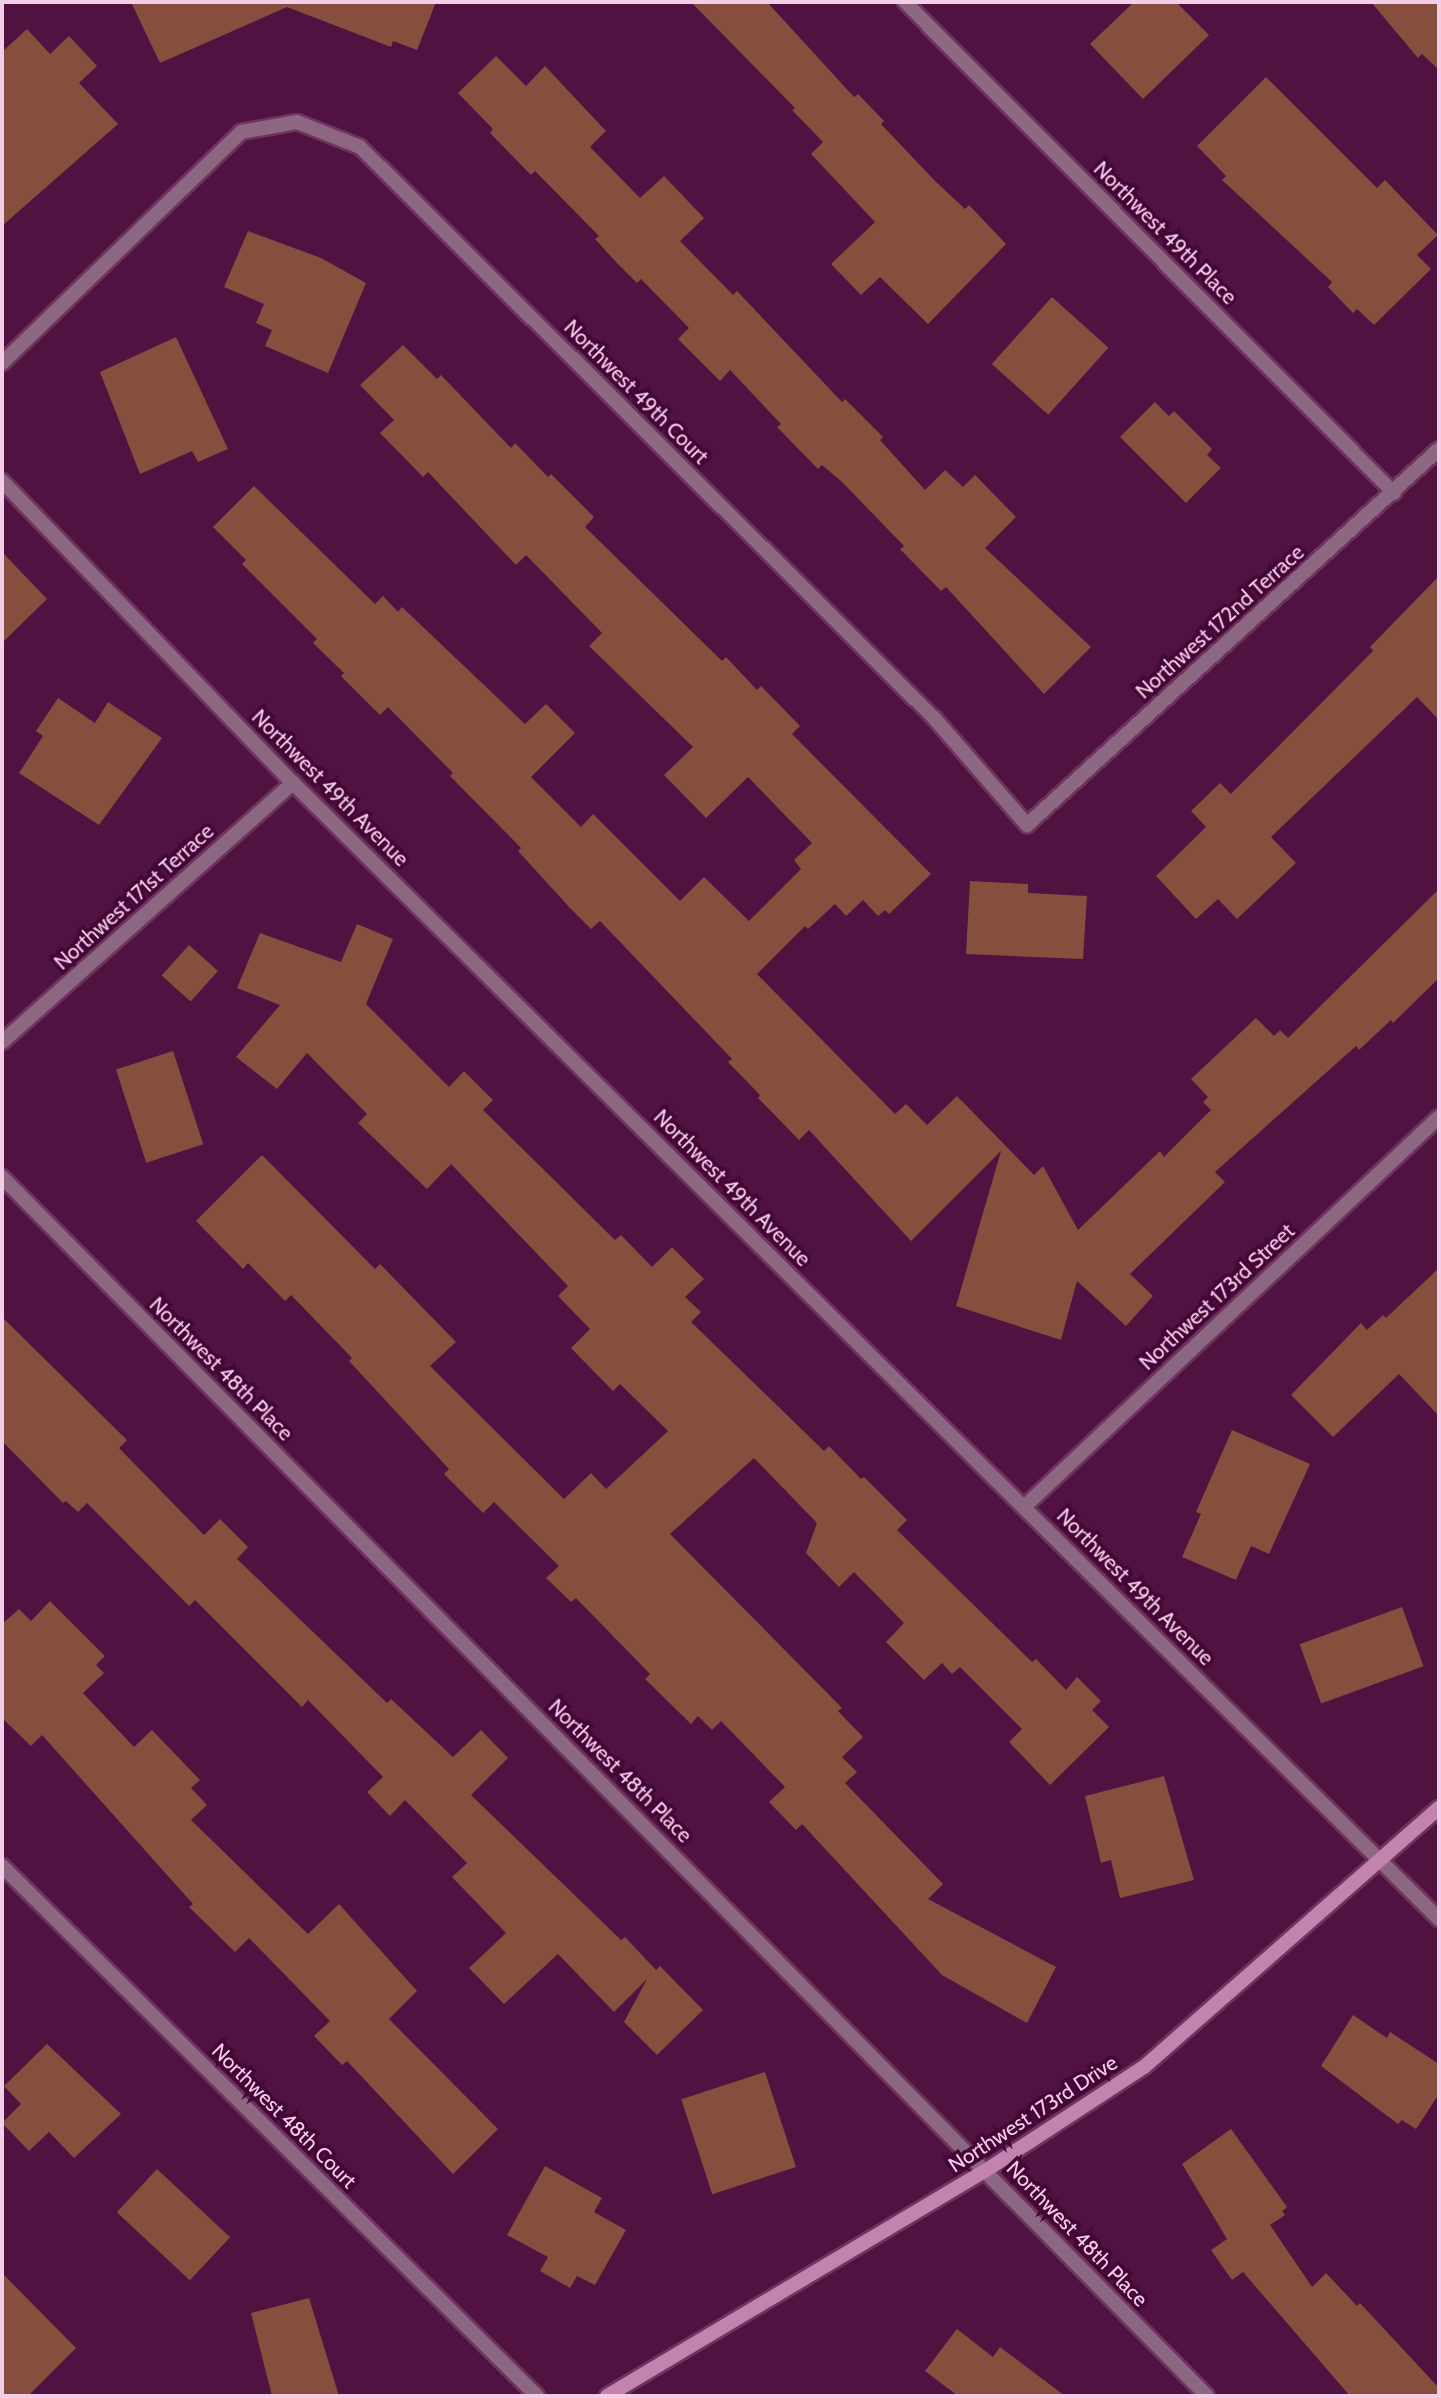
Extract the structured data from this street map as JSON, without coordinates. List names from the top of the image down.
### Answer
{
  "streets": {
    "street": [
      "Northwest 49th Place",
      "Northwest 49th Court",
      "Northwest 172nd Terrace",
      "Northwest 49th Avenue",
      "Northwest 171st Terrace",
      "Northwest 173rd Street",
      "Northwest 48th Place",
      "Northwest 173rd Drive",
      "Northwest 48th Court"
    ]
  },
  "crossings": [
    ["Northwest 49th Place", "Northwest 172nd Terrace"],
    ["Northwest 49th Court", "Northwest 172nd Terrace"],
    ["Northwest 49th Avenue", "Northwest 171st Terrace"],
    ["Northwest 49th Avenue", "Northwest 173rd Street"],
    ["Northwest 49th Avenue", "Northwest 173rd Drive"],
    ["Northwest 48th Place", "Northwest 173rd Drive"]
  ]
}
